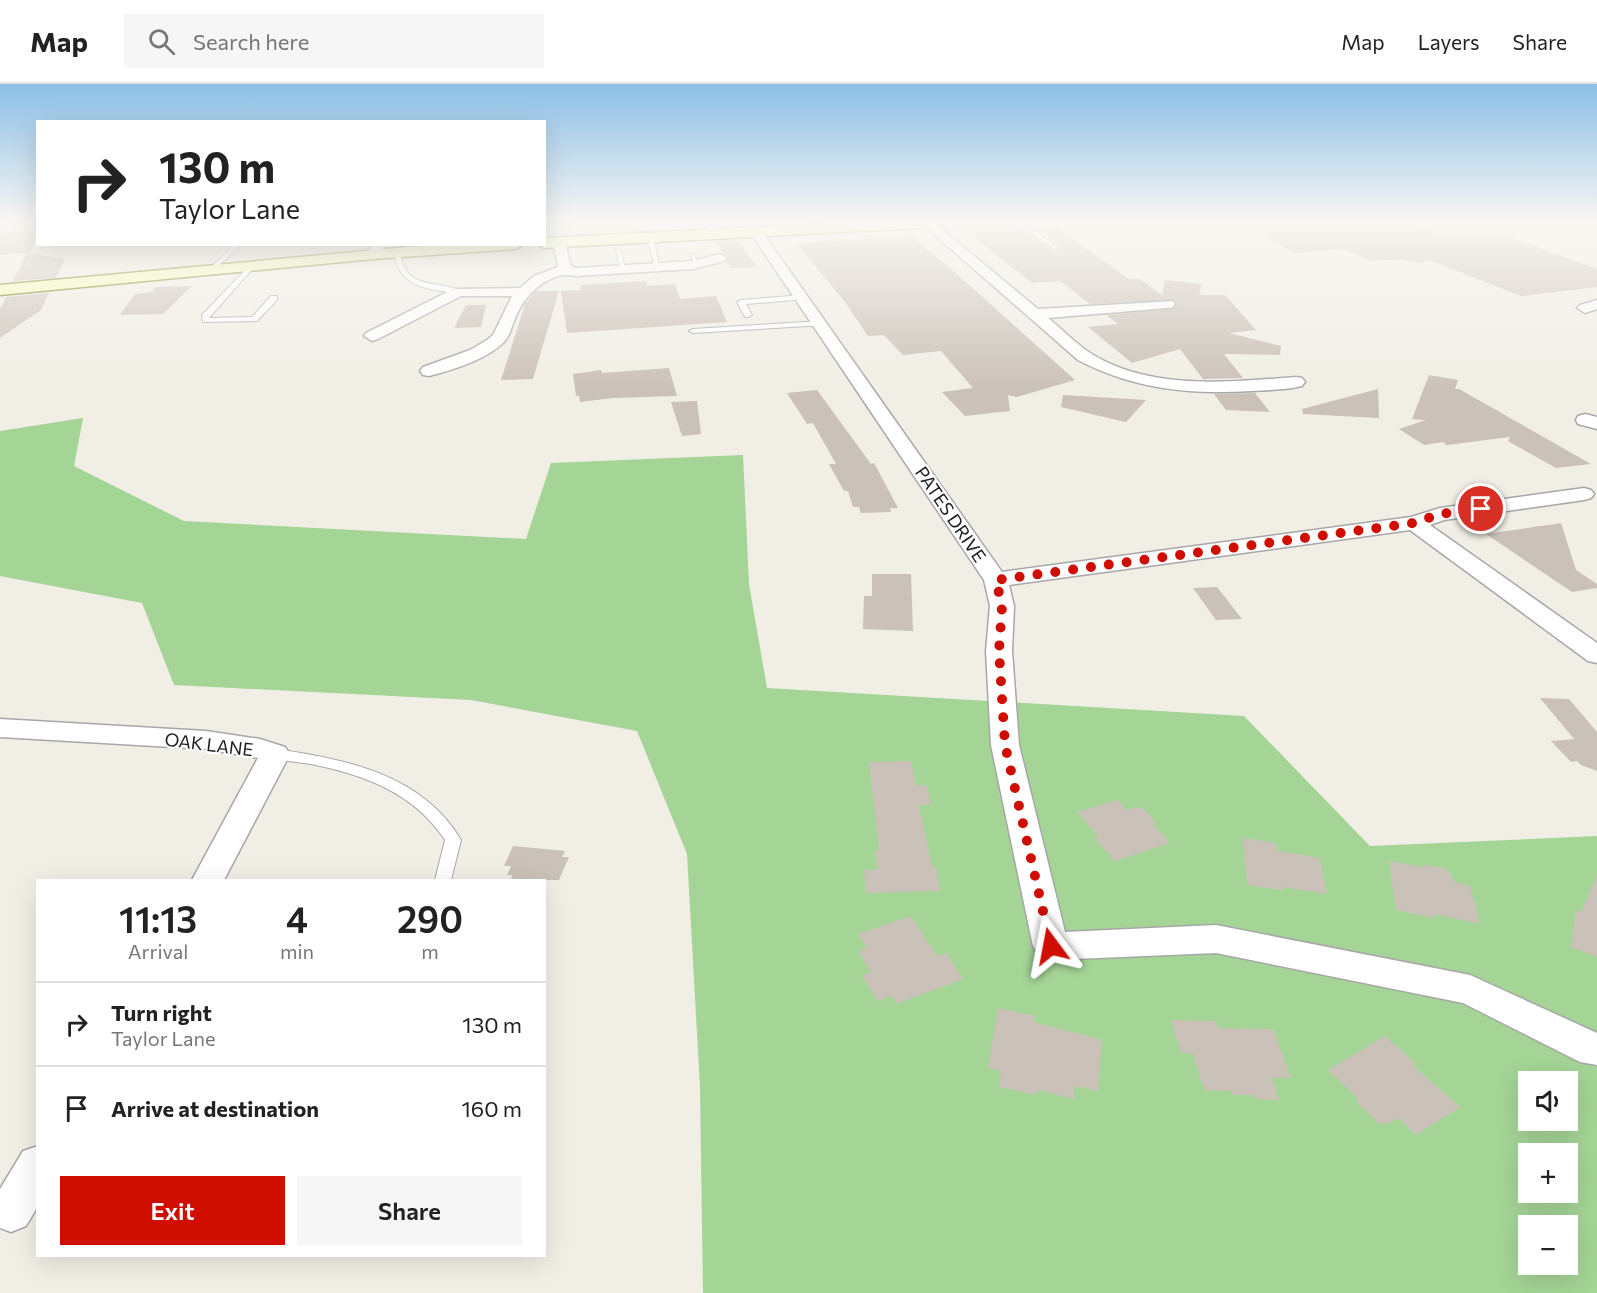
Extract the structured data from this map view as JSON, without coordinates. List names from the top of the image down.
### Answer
{
  "streets": {
    "street": ["PATES DRIVE", "OAK LANE"]
  },
  "page": {
    "header": "Map",
    "search": "Search here",
    "nav": ["Map", "Layers", "Share"],
    "turn": ["130 m", "Taylor Lane"],
    "eta": [
      "11:13",
      "Arrival",
      "4",
      "min",
      "290",
      "m"
    ],
    "list": [
      {
        "name": "Turn right",
        "note": "Taylor Lane",
        "value": "130 m"
      },
      {
        "name": "Arrive at destination",
        "value": "160 m"
      }
    ],
    "map_buttons": ["+", "−"],
    "buttons": ["Exit", "Share"]
  }
}
